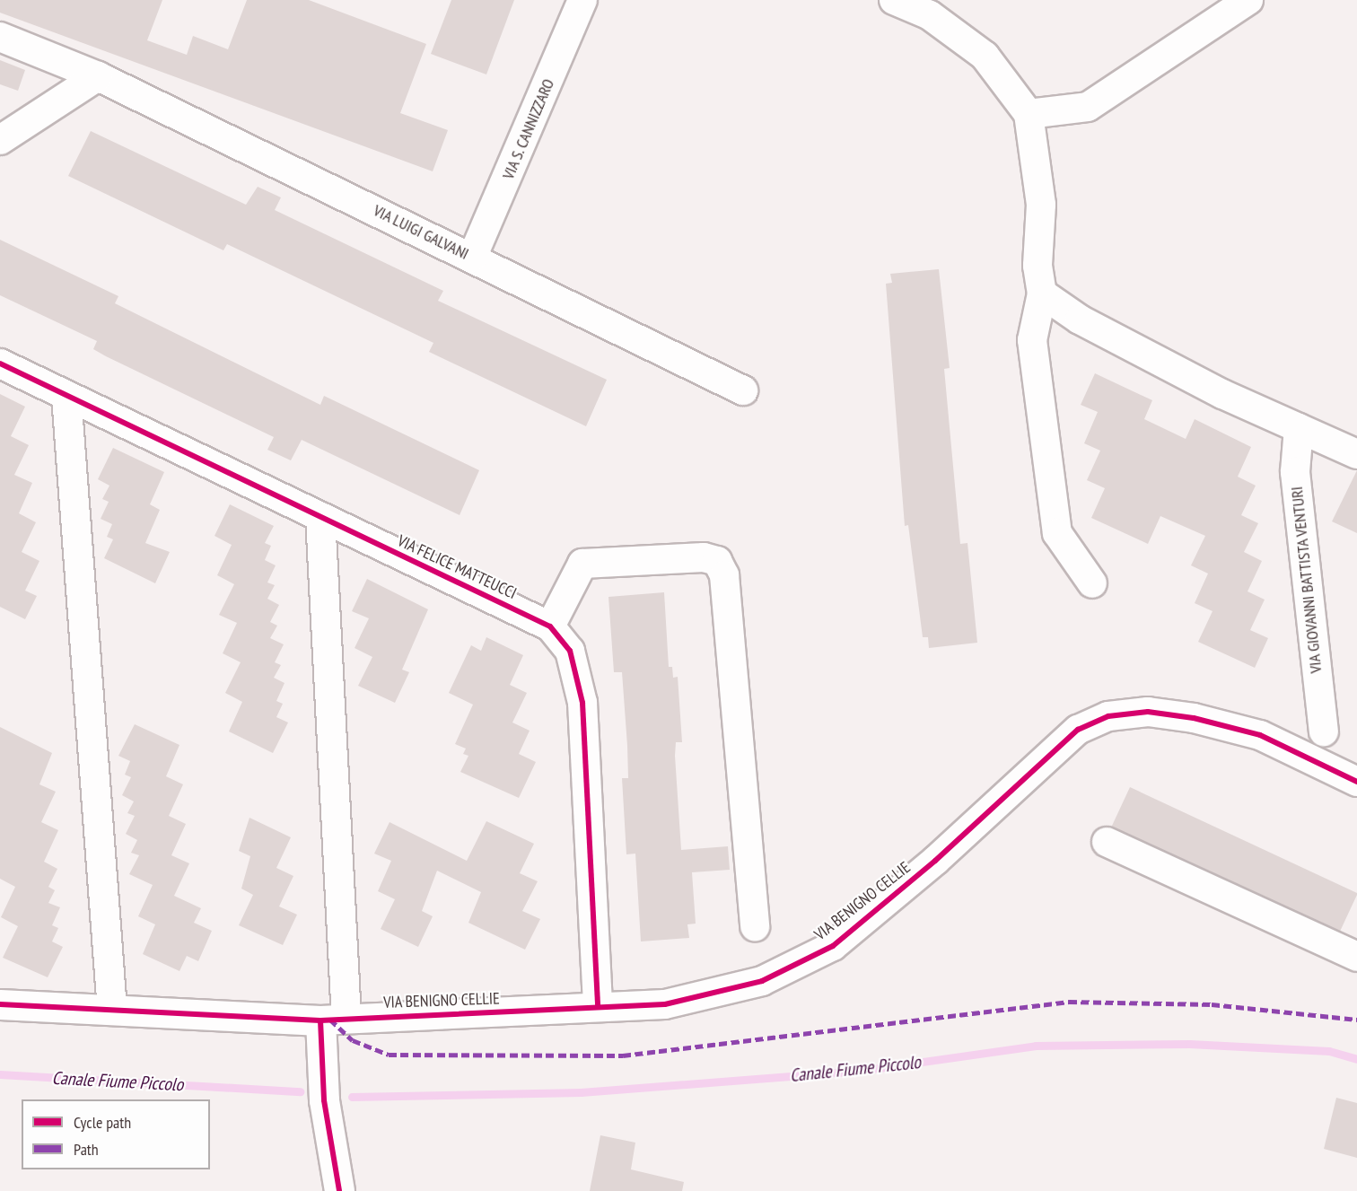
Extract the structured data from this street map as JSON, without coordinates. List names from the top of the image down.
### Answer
{
  "streets": {
    "street": [
      "VIA S. CANNIZZARO",
      "VIA LUIGI GALVANI",
      "VIA FELICE MATTEUCCI",
      "VIA GIOVANNI BATTISTA VENTURI",
      "VIA BENIGNO CELLIE"
    ]
  },
  "crossings": [
    ["VIA S. CANNIZZARO", "VIA LUIGI GALVANI"],
    ["VIA FELICE MATTEUCCI", "VIA BENIGNO CELLIE"]
  ],
  "water": ["Canale Fiume Piccolo"],
  "legend": ["Cycle path", "Path"]
}
